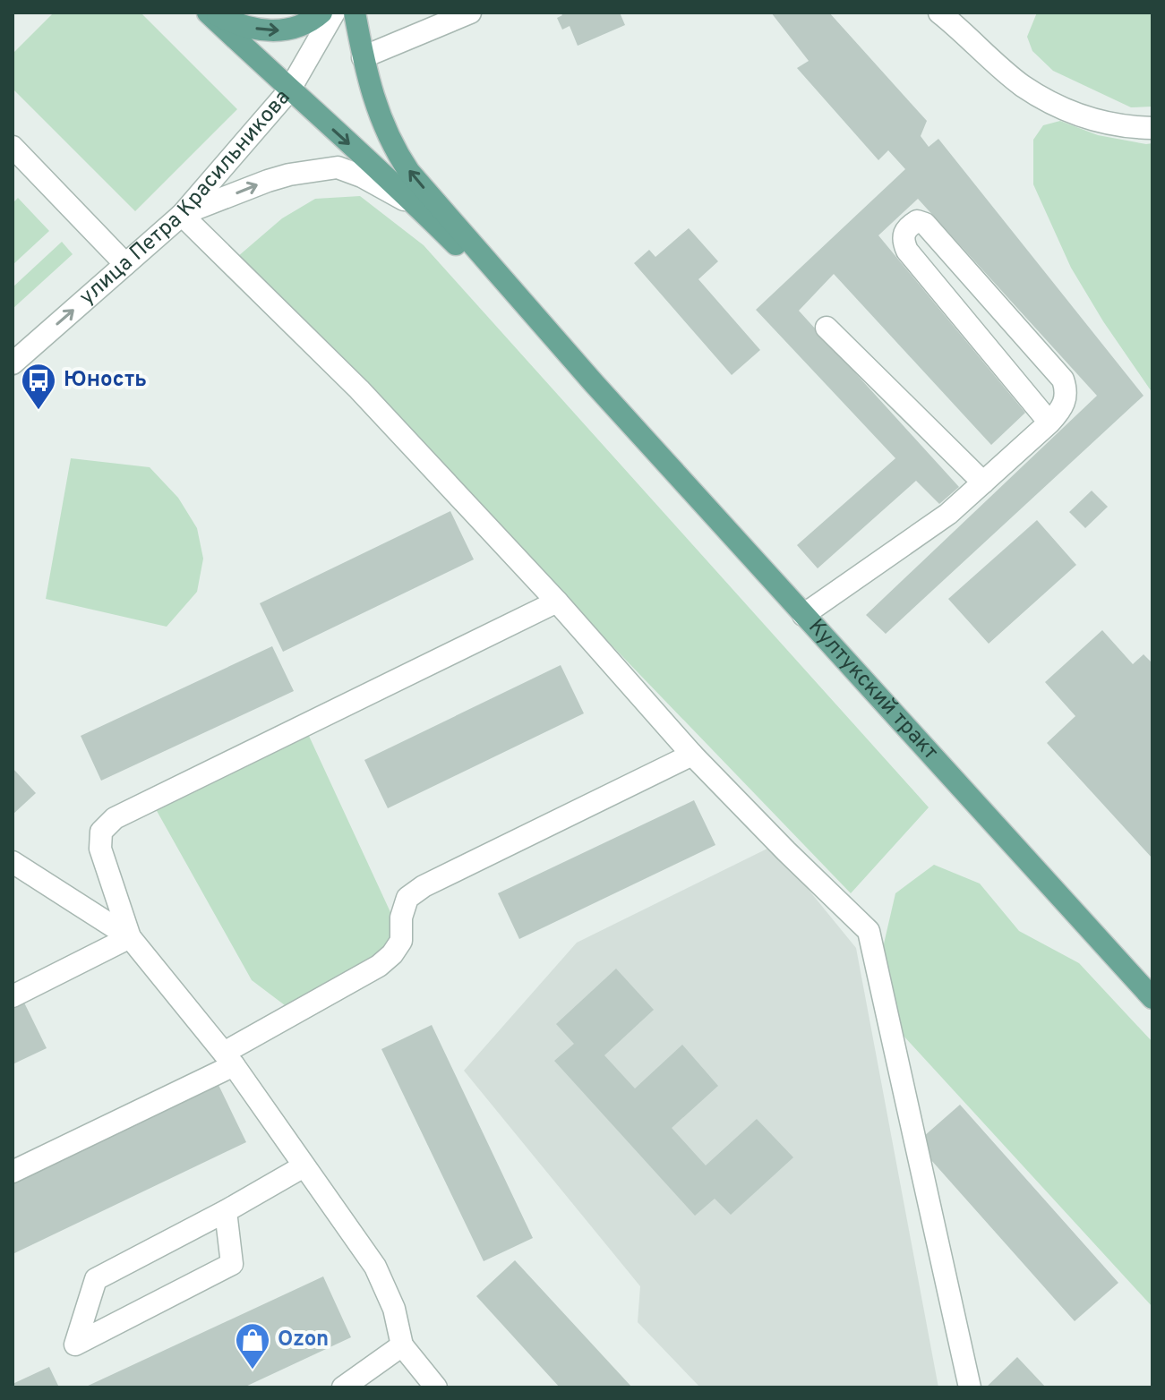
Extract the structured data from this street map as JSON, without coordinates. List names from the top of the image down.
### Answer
{
  "streets": {
    "main road": ["Култукский тракт"],
    "street": ["улица Петра Красильникова"]
  },
  "places": {
    "bus stop": ["Юность"],
    "shop": ["Ozon"]
  }
}
